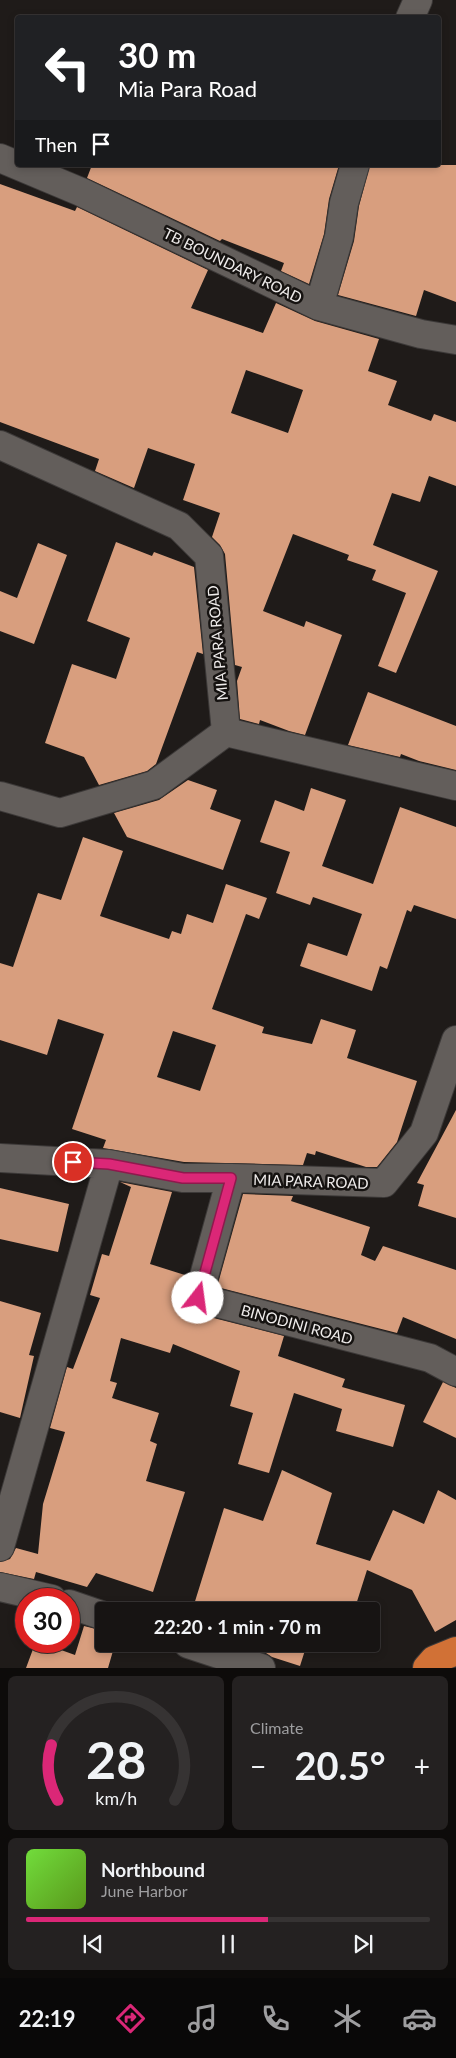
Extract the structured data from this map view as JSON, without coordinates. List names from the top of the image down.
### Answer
{
  "streets": {
    "street": ["TB BOUNDARY ROAD", "MIA PARA ROAD", "BINODINI ROAD"]
  },
  "crossings": [
    ["MIA PARA ROAD", "BINODINI ROAD"]
  ],
  "page": {
    "turn": ["30 m", "Mia Para Road"],
    "then": "Then",
    "limit": "30",
    "trip": "22:20 · 1 min · 70 m",
    "tile": "Climate",
    "heat": ["−", "20.5°", "+"],
    "song": ["Northbound", "June Harbor"],
    "tabs": "22:19",
    "gauge": ["28", "km/h"]
  }
}
